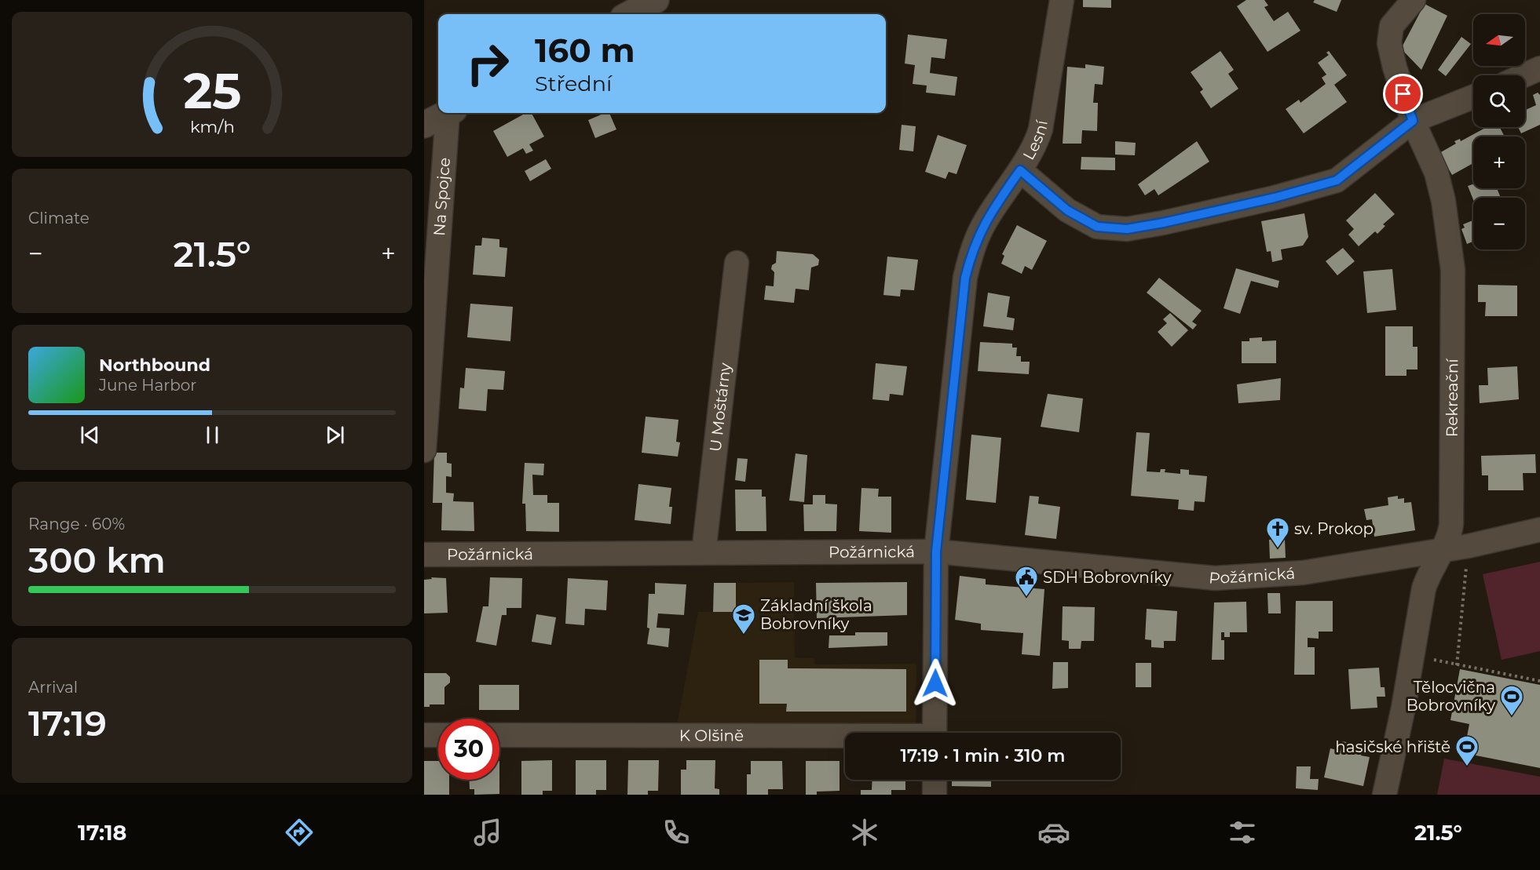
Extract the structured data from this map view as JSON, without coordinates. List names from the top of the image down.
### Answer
{
  "streets": {
    "street": [
      "Lesní",
      "Na Spojce",
      "Rekreační",
      "U Moštárny",
      "Požárnická",
      "K Olšině"
    ]
  },
  "crossings": [
    ["Lesní", "Požárnická"],
    ["Rekreační", "Požárnická"],
    ["U Moštárny", "Požárnická"]
  ],
  "places": {
    "church": ["sv. Prokop"],
    "public building": ["SDH Bobrovníky"],
    "school or university": ["Základní škola Bobrovníky"],
    "sports": ["Tělocvična Bobrovníky", "hasičské hřiště"]
  },
  "north": "left",
  "page": {
    "map_buttons": ["+", "−"],
    "turn": ["160 m", "Střední"],
    "tile": [
      "Climate",
      ["Range · 60%", "300 km"],
      ["Arrival", "17:19"]
    ],
    "heat": ["−", "21.5°", "+"],
    "song": ["Northbound", "June Harbor"],
    "limit": "30",
    "trip": "17:19 · 1 min · 310 m",
    "tabs": ["17:18", "21.5°"],
    "gauge": ["25", "km/h"]
  }
}
